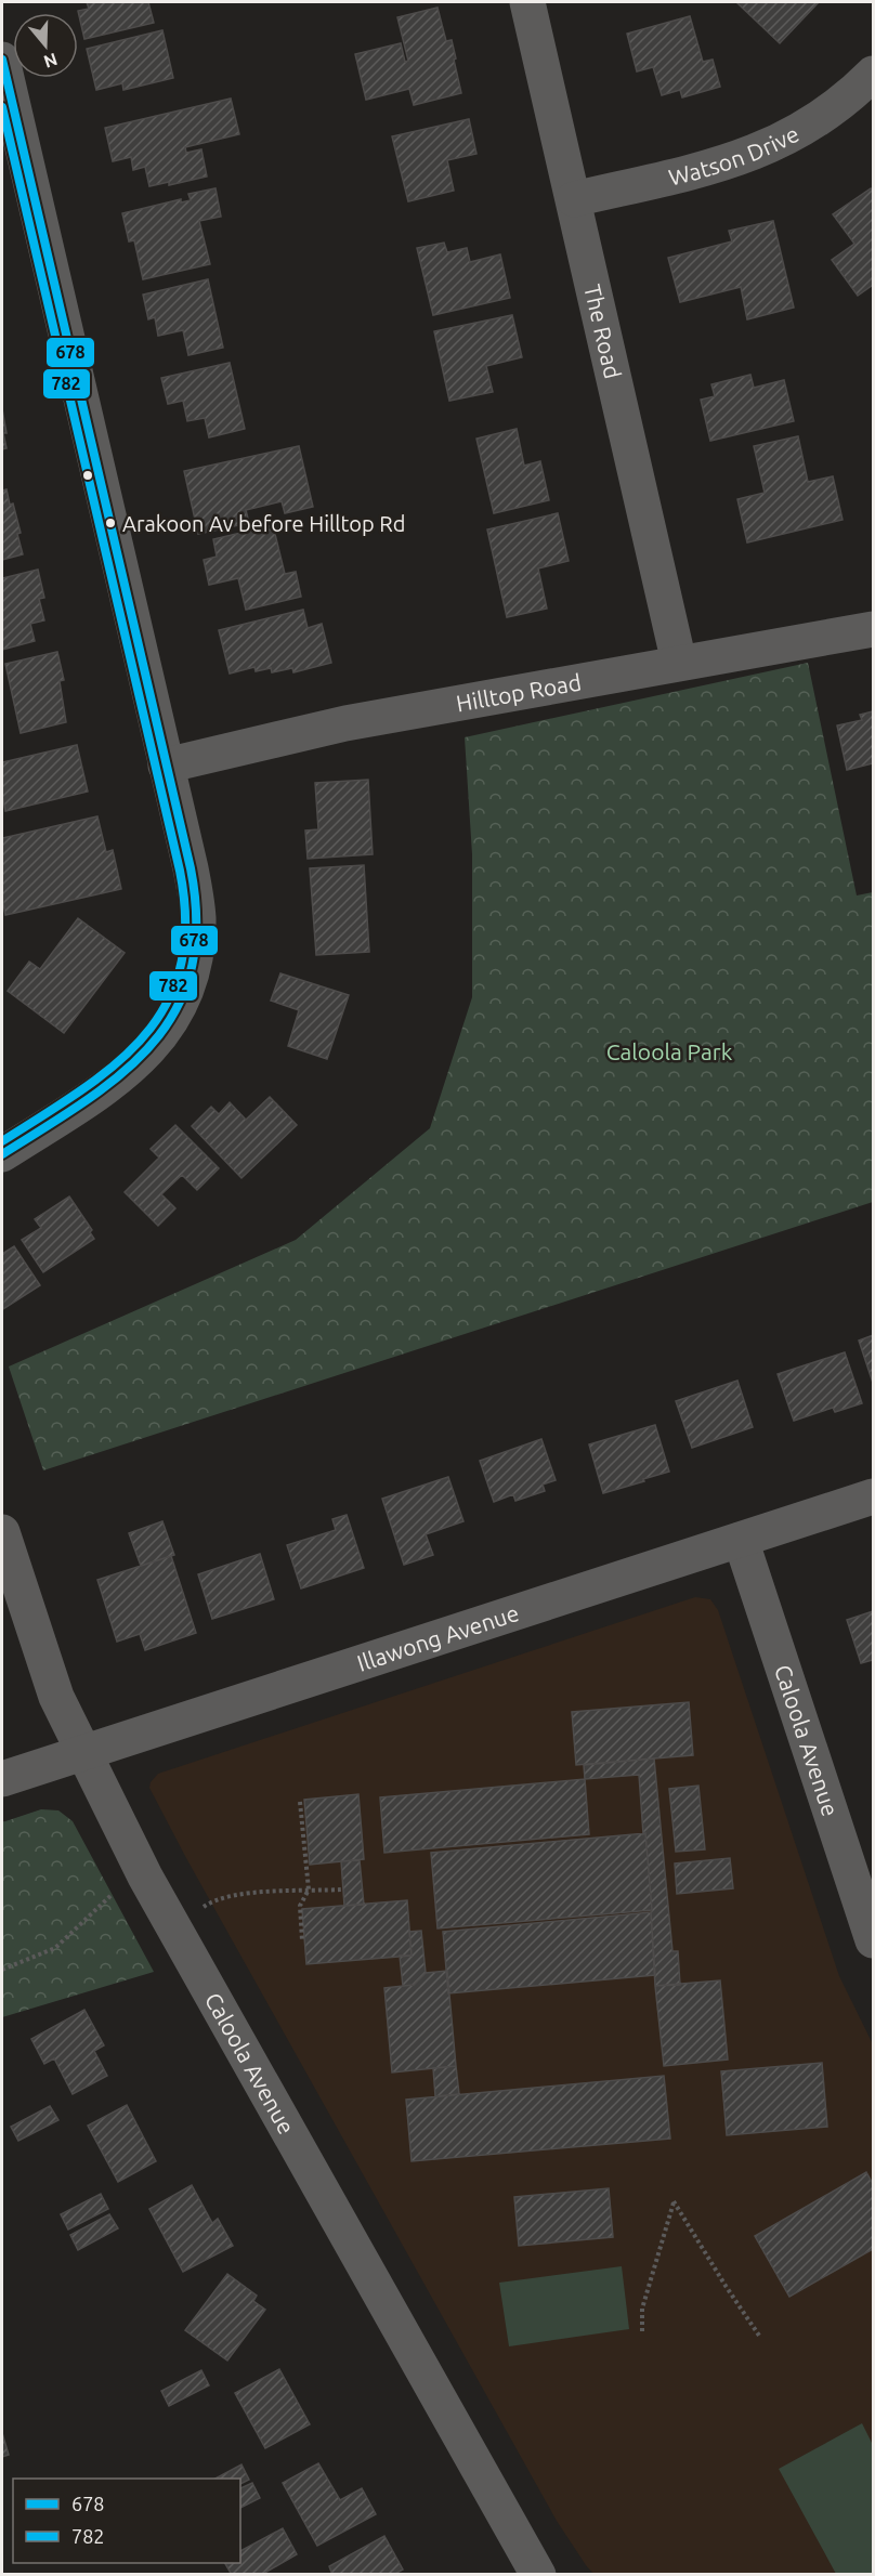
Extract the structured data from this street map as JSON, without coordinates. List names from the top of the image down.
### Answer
{
  "streets": {
    "street": [
      "Watson Drive",
      "The Road",
      "Hilltop Road",
      "Illawong Avenue",
      "Caloola Avenue"
    ]
  },
  "crossings": [
    ["Watson Drive", "The Road"],
    ["The Road", "Hilltop Road"],
    ["Illawong Avenue", "Caloola Avenue"]
  ],
  "parks": ["Caloola Park"],
  "places": ["Arakoon Av before Hilltop Rd"],
  "lines": ["transit line 678", "transit line 782"],
  "legend": ["678", "782"],
  "north": "bottom"
}
